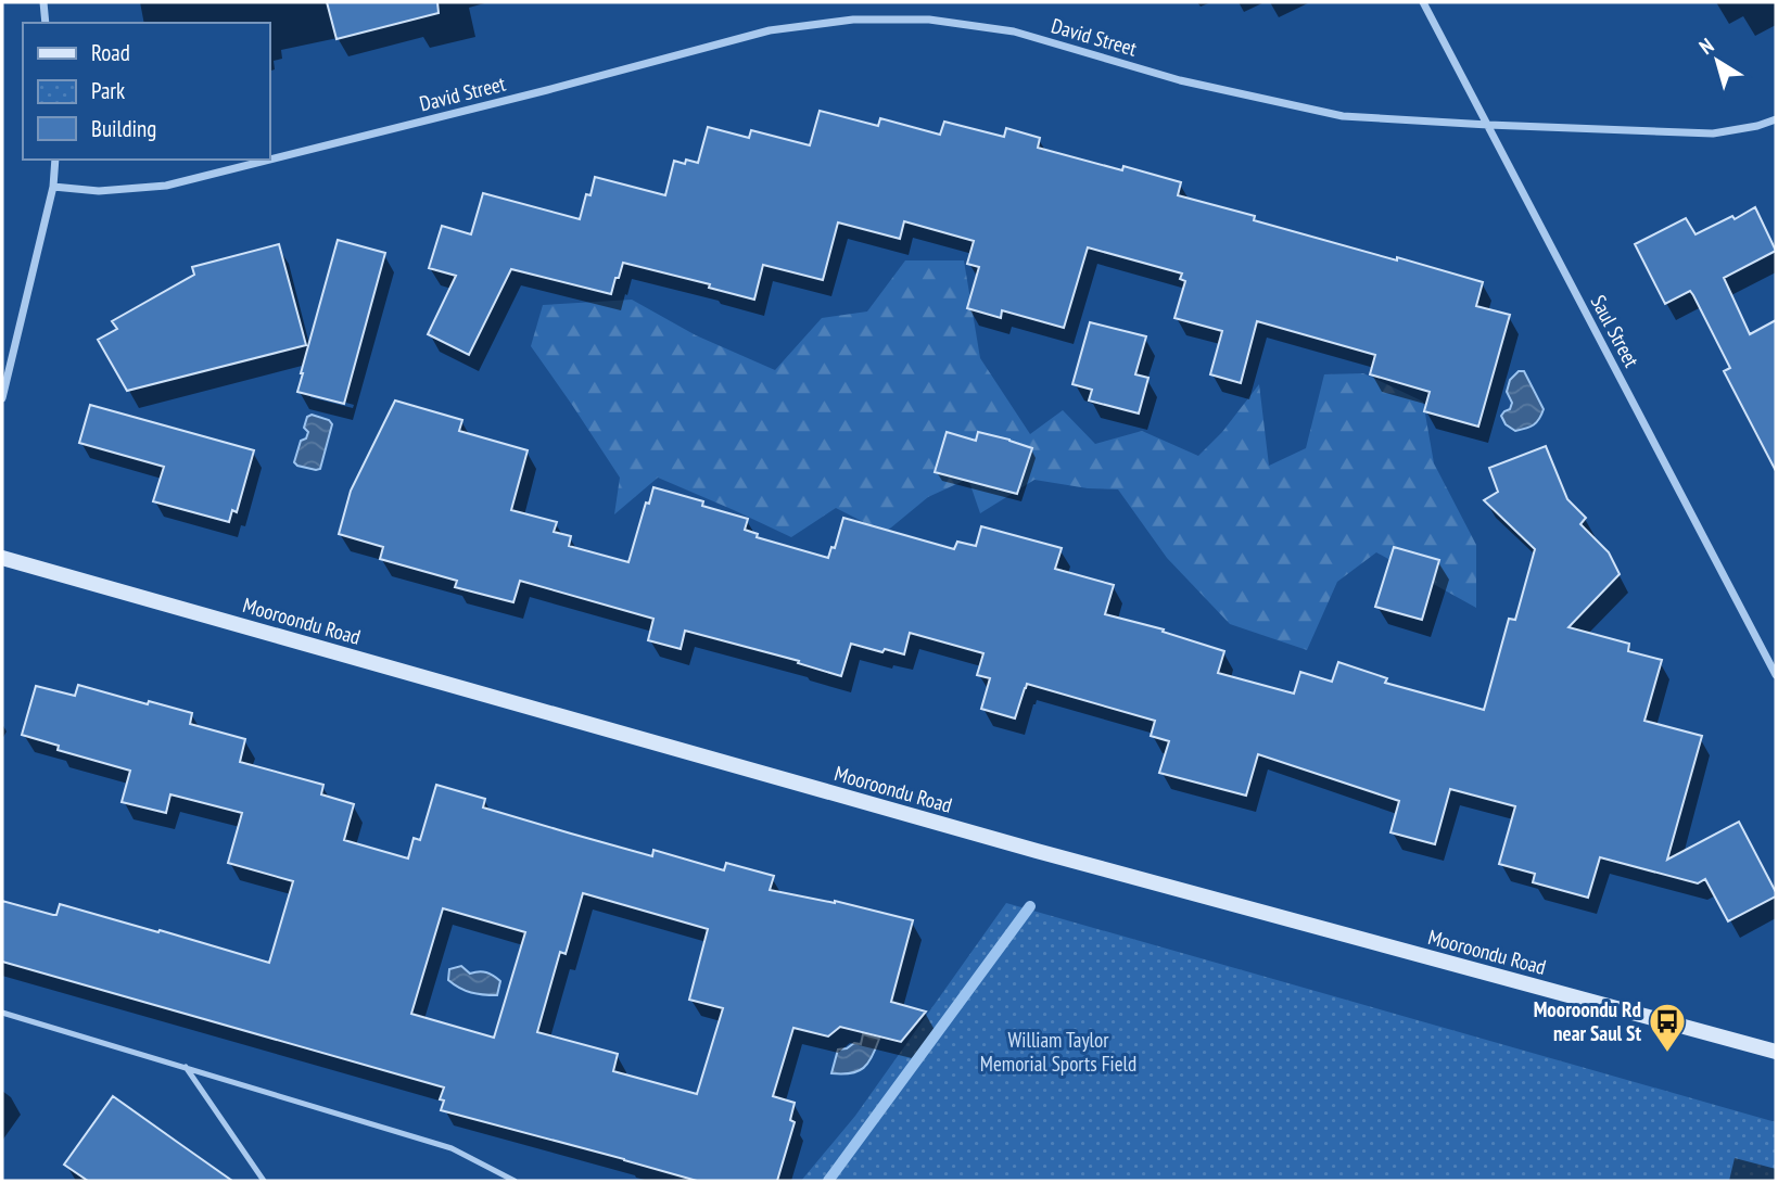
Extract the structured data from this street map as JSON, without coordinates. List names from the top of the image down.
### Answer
{
  "streets": {
    "street": ["David Street", "Saul Street", "Mooroondu Road"]
  },
  "crossings": [
    ["David Street", "Saul Street"]
  ],
  "parks": ["William Taylor Memorial Sports Field"],
  "places": {
    "bus stop": ["Mooroondu Rd near Saul St"]
  },
  "legend": ["Road", "Park", "Building"],
  "north": "top left"
}
